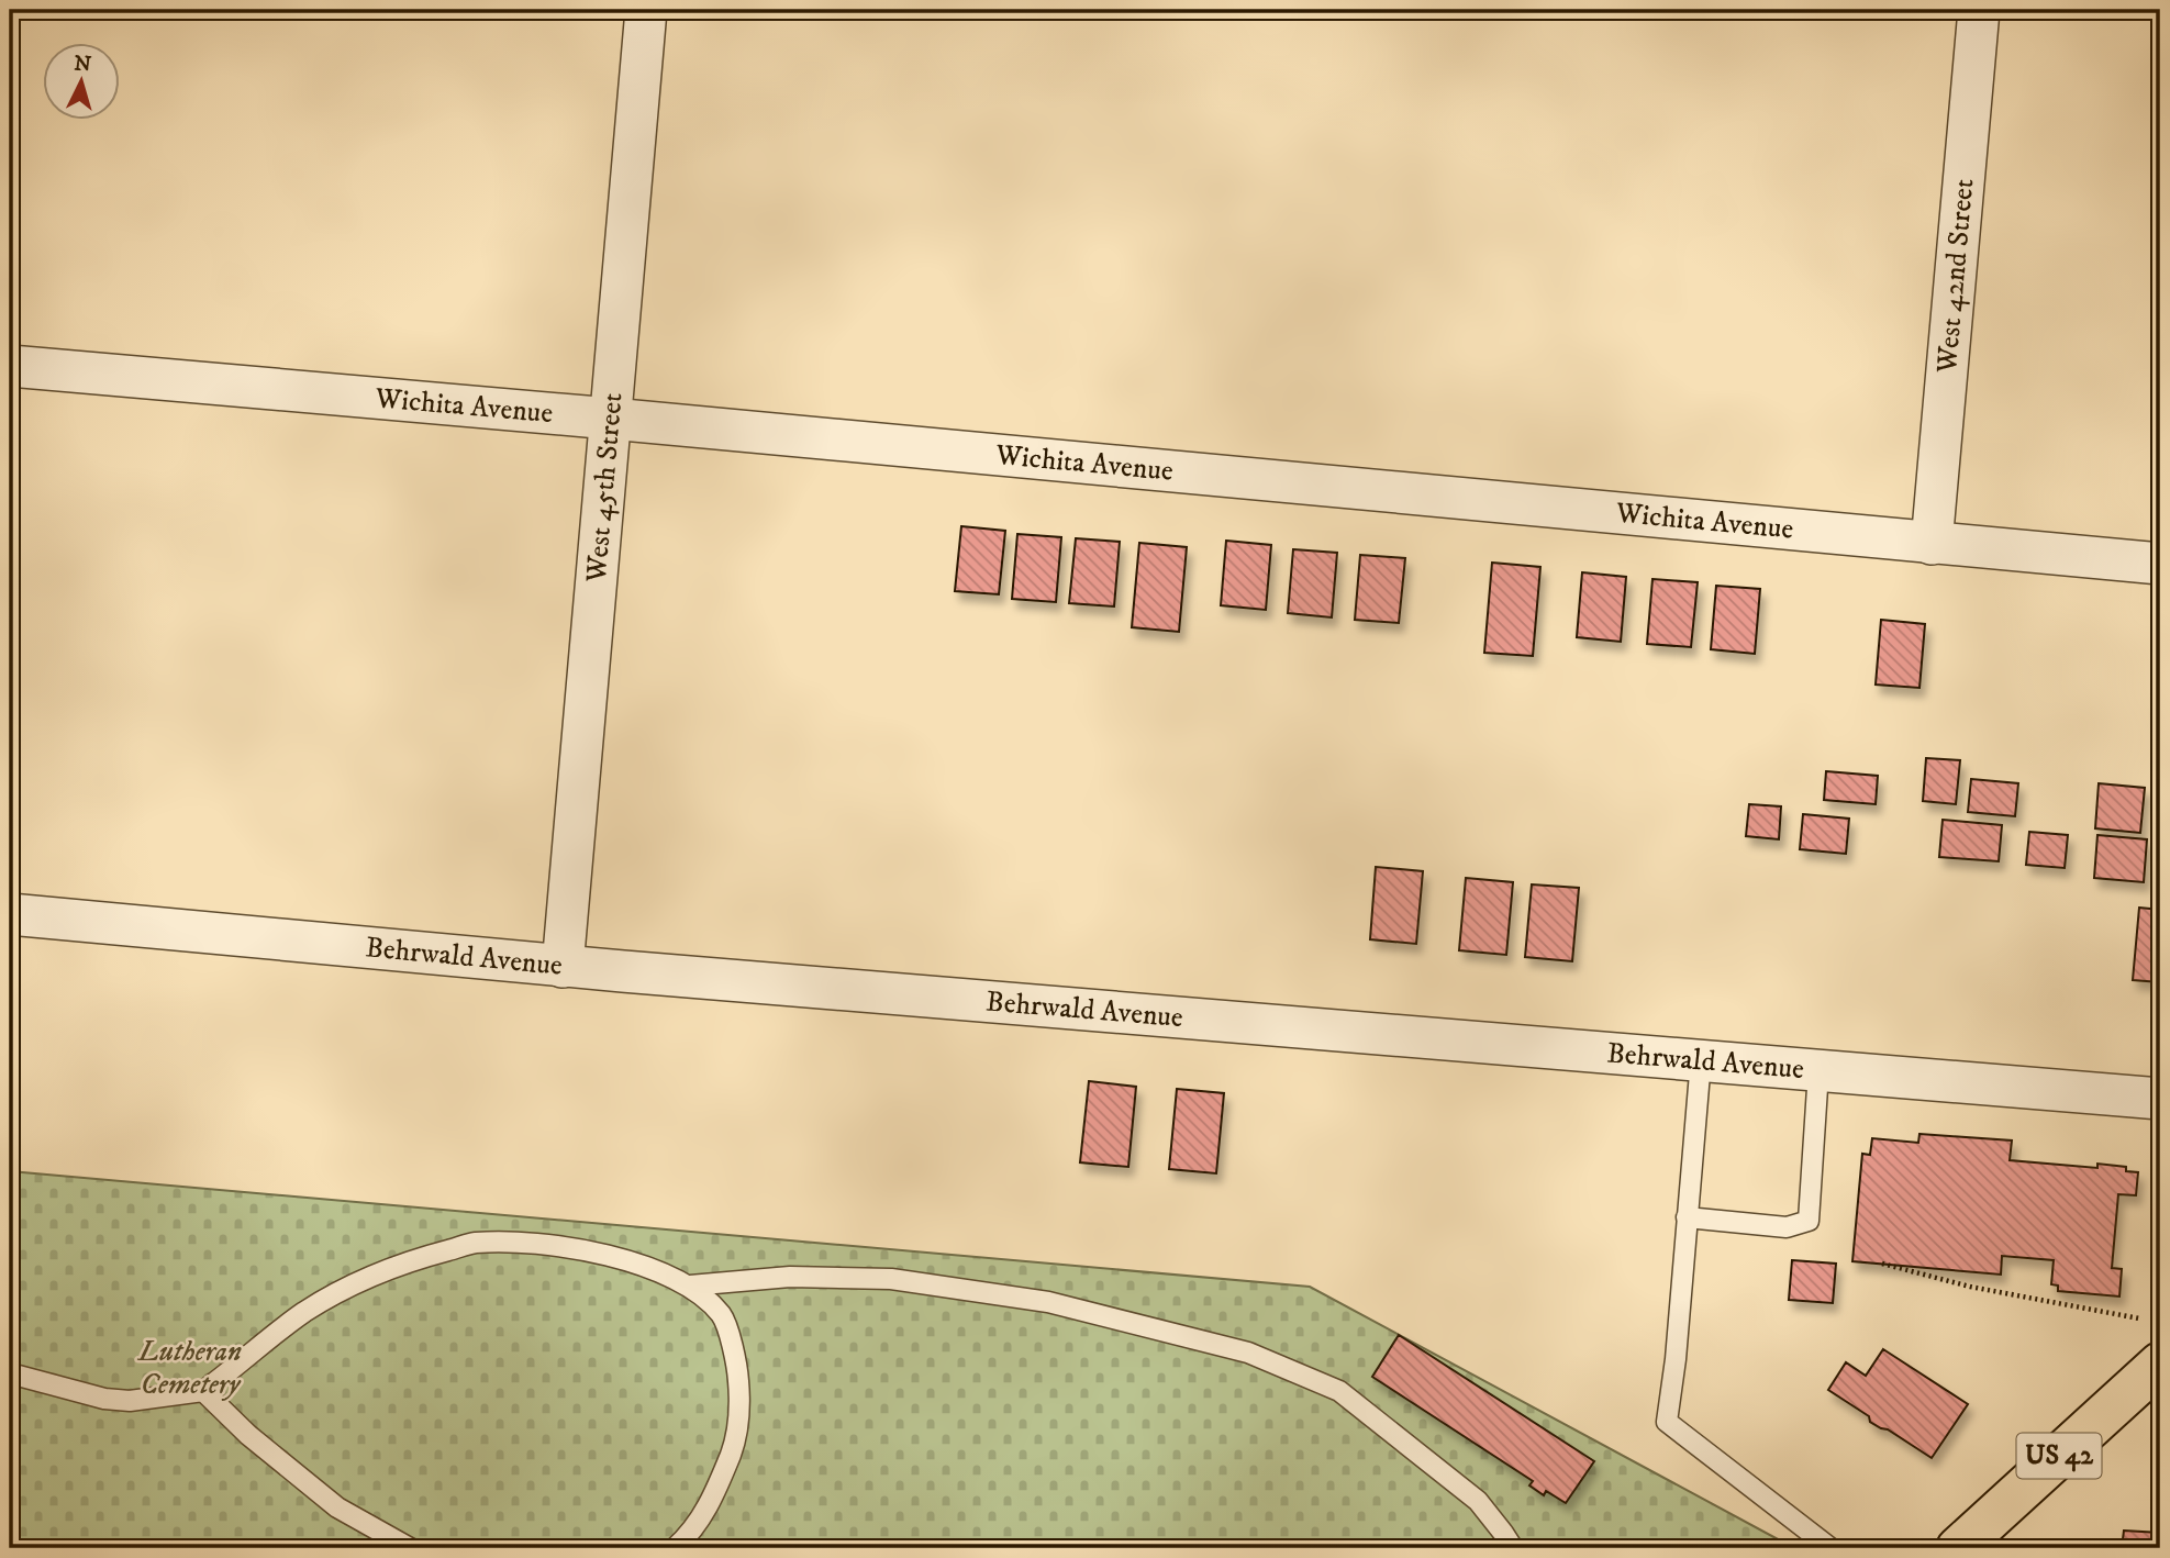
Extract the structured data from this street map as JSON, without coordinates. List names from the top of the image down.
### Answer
{
  "streets": {
    "main road": ["US 42"],
    "street": [
      "West 42nd Street",
      "Wichita Avenue",
      "West 45th Street",
      "Behrwald Avenue"
    ]
  },
  "crossings": [
    ["West 42nd Street", "Wichita Avenue"],
    ["Wichita Avenue", "West 45th Street"],
    ["West 45th Street", "Behrwald Avenue"]
  ],
  "parks": ["Lutheran Cemetery"],
  "north": "top"
}
